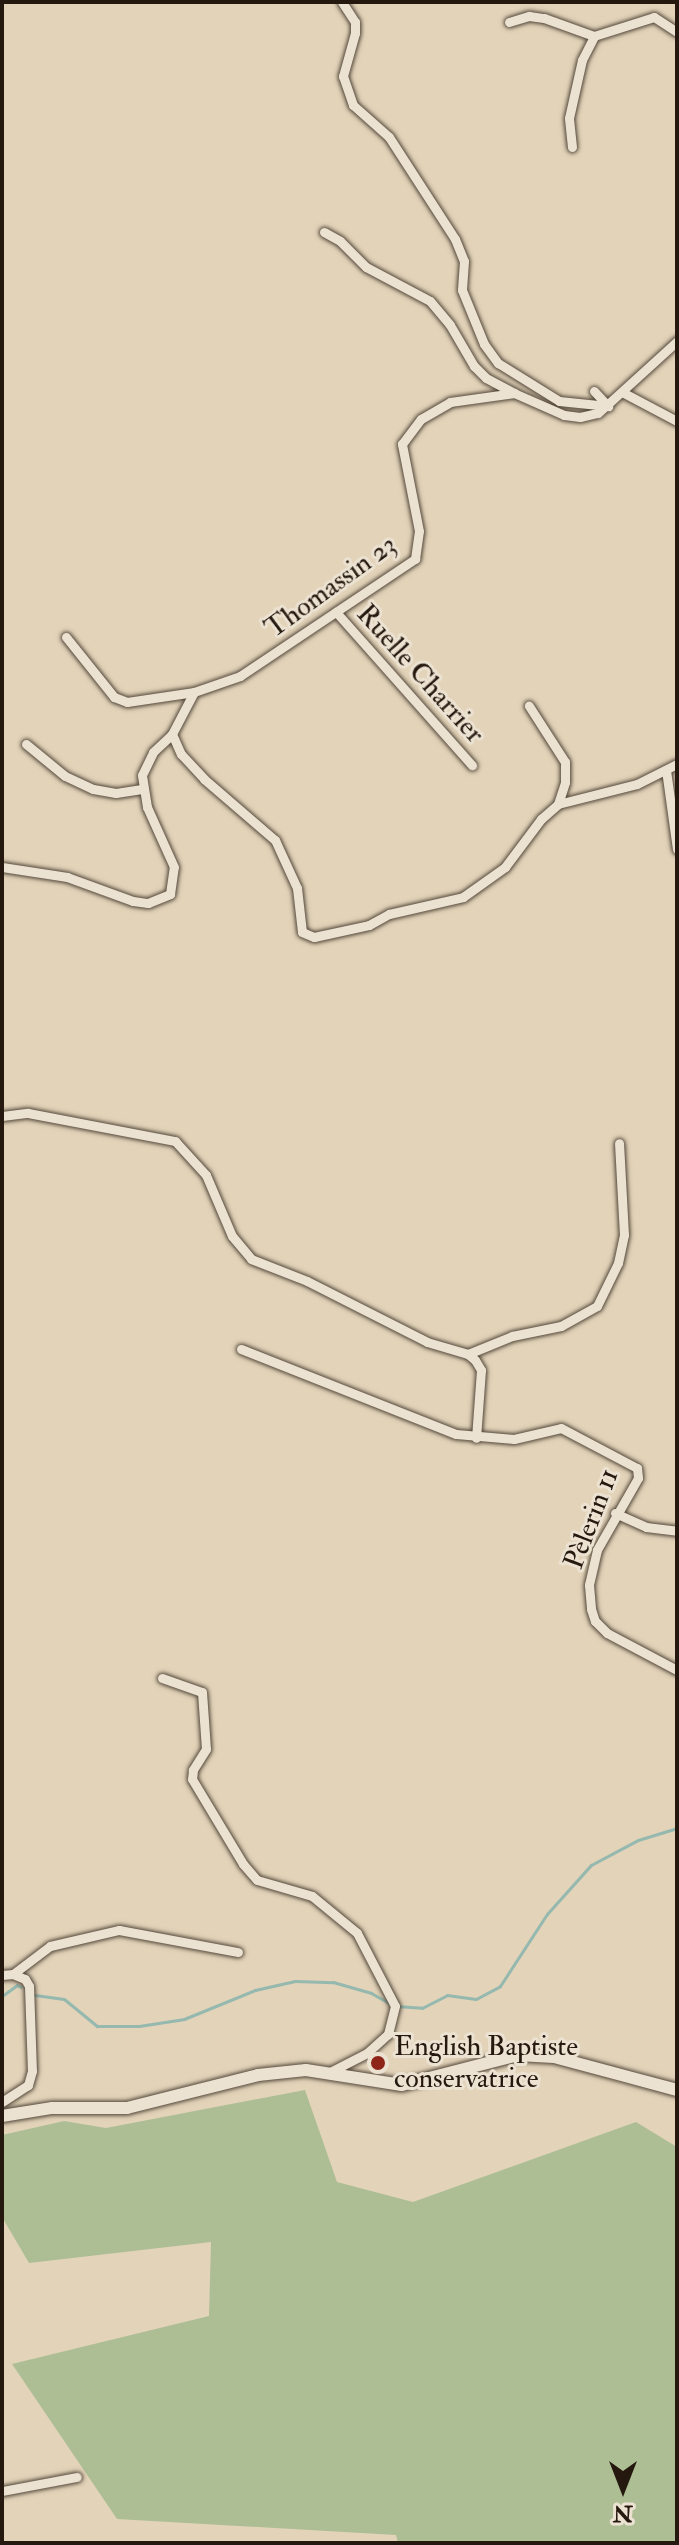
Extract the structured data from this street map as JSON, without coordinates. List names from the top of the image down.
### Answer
{
  "streets": {
    "street": ["Thomassin 23", "Ruelle Charrier", "Pèlerin 11"]
  },
  "crossings": [
    ["Thomassin 23", "Ruelle Charrier"]
  ],
  "places": ["English Baptiste conservatrice"],
  "north": "bottom"
}
